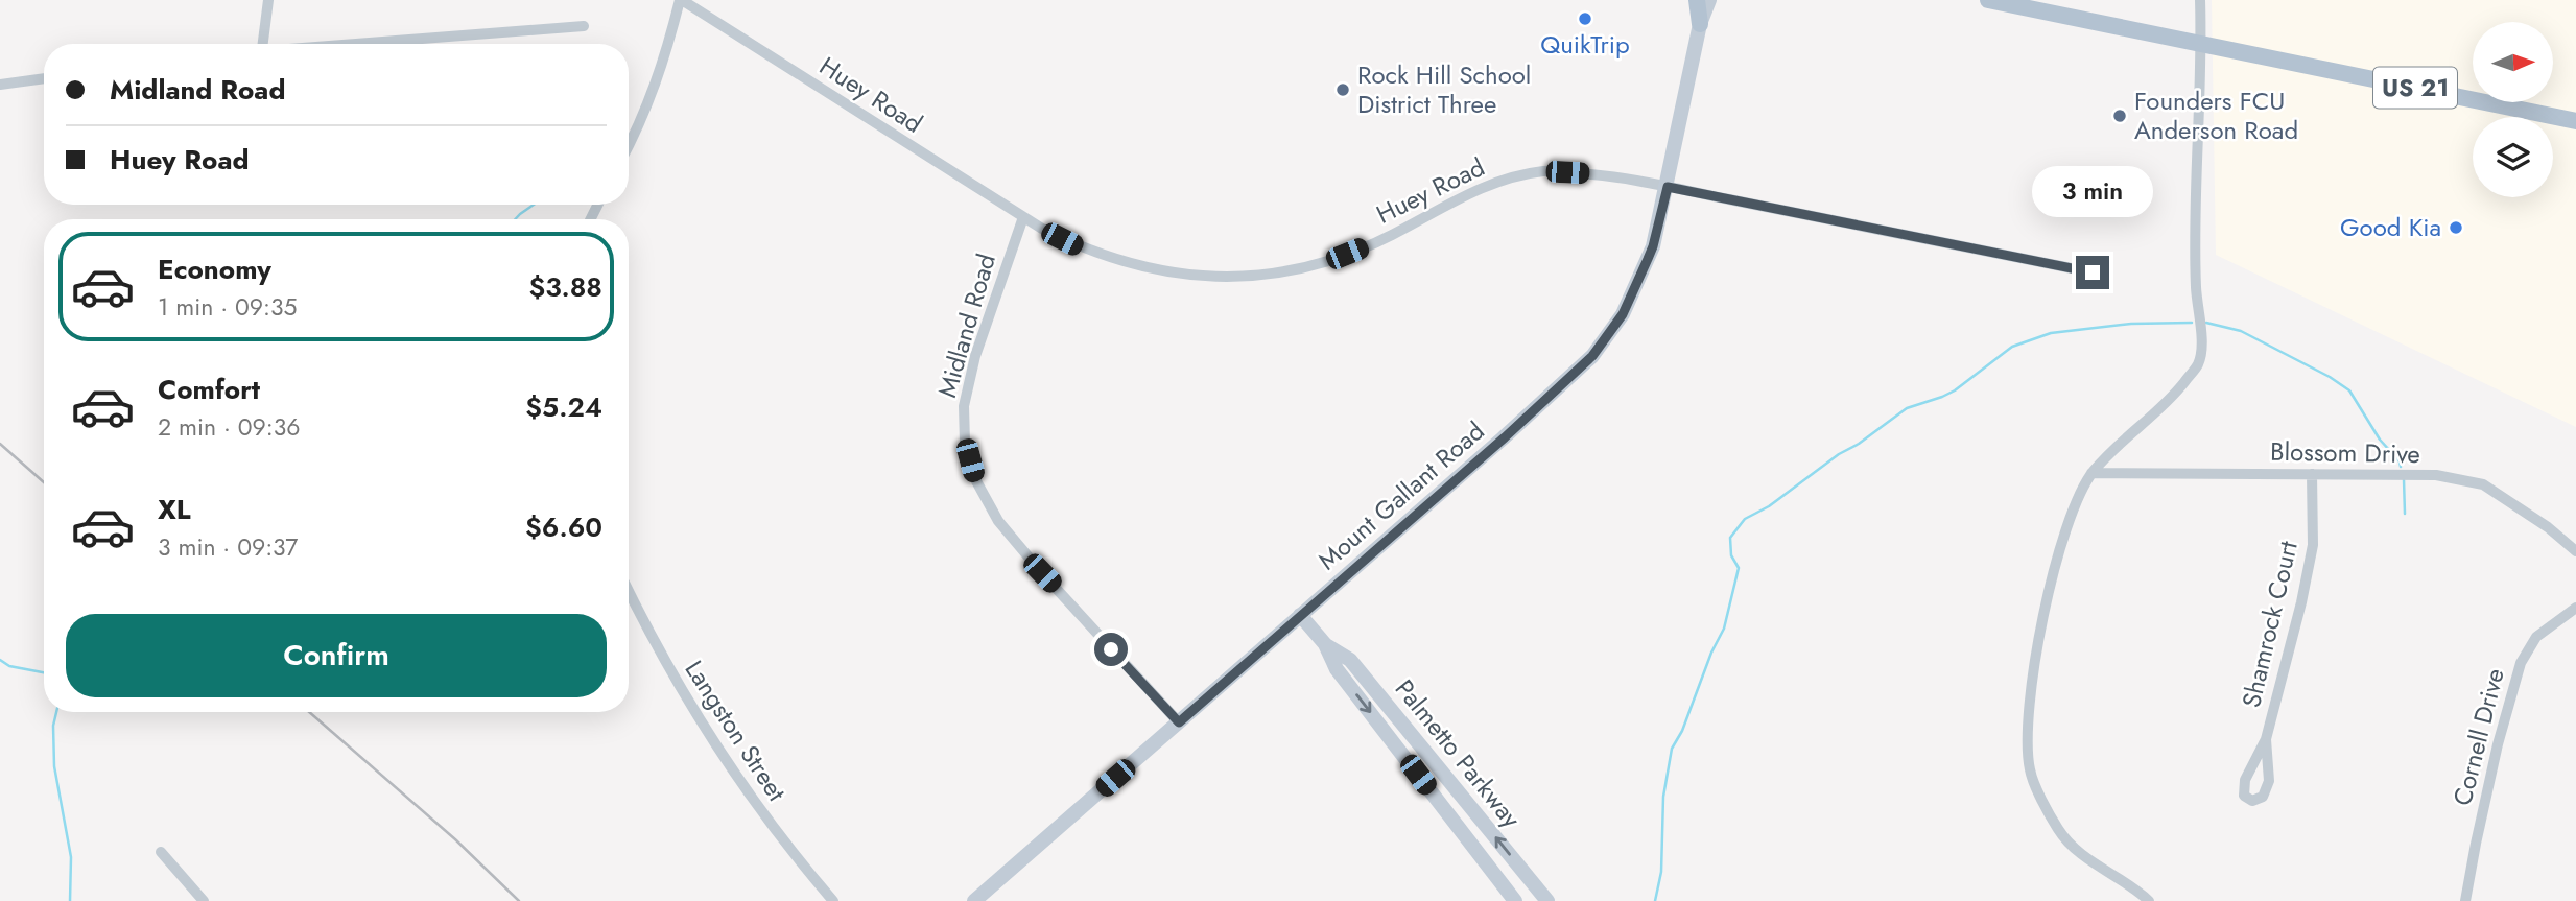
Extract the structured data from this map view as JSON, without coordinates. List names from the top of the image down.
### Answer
{
  "streets": {
    "main road": ["US 21"],
    "street": [
      "Huey Road",
      "Midland Road",
      "Blossom Drive",
      "Mount Gallant Road",
      "Shamrock Court",
      "Langston Street",
      "Cornell Drive",
      "Palmetto Parkway"
    ]
  },
  "crossings": [
    ["Huey Road", "Midland Road"],
    ["Huey Road", "Mount Gallant Road"],
    ["Midland Road", "Mount Gallant Road"],
    ["Blossom Drive", "Shamrock Court"],
    ["Mount Gallant Road", "Palmetto Parkway"]
  ],
  "places": [
    "QuikTrip",
    "Rock Hill School District Three",
    "Founders FCU Anderson Road",
    "Good Kia"
  ],
  "north": "right",
  "page": {
    "banner": ["Midland Road", "Huey Road"],
    "bubble": "3 min",
    "list": [
      {
        "name": "Economy",
        "note": "1 min · 09:35",
        "value": "$3.88"
      },
      {
        "name": "Comfort",
        "note": "2 min · 09:36",
        "value": "$5.24"
      },
      {
        "name": "XL",
        "note": "3 min · 09:37",
        "value": "$6.60"
      }
    ],
    "buttons": "Confirm"
  }
}
